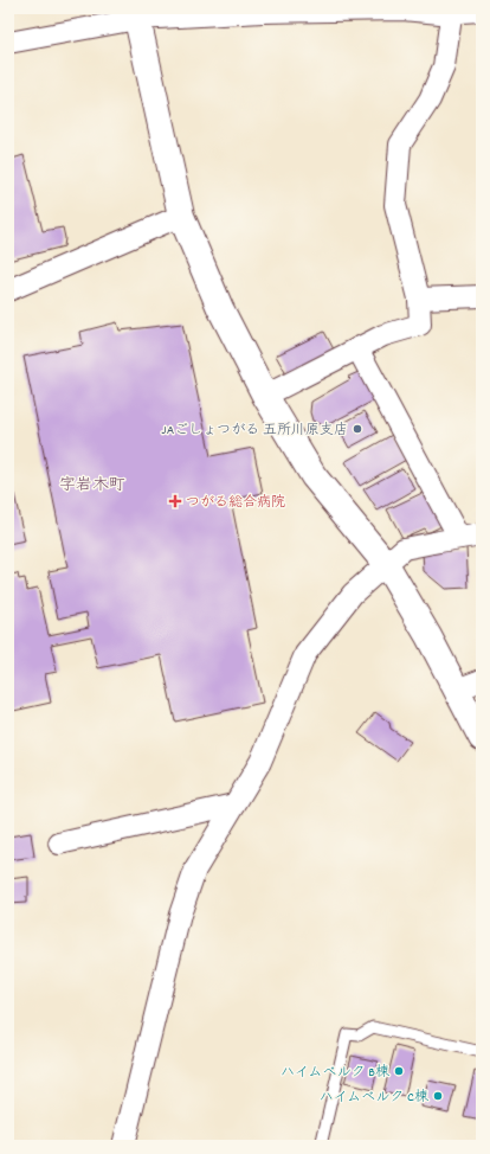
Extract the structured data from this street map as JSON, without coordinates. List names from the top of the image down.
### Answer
{
  "districts": ["字岩木町"],
  "places": {
    "other": ["JAごしょつがる 五所川原支店", "ハイムベルク B棟", "ハイムベルク C棟"],
    "health": ["つがる総合病院"]
  }
}
